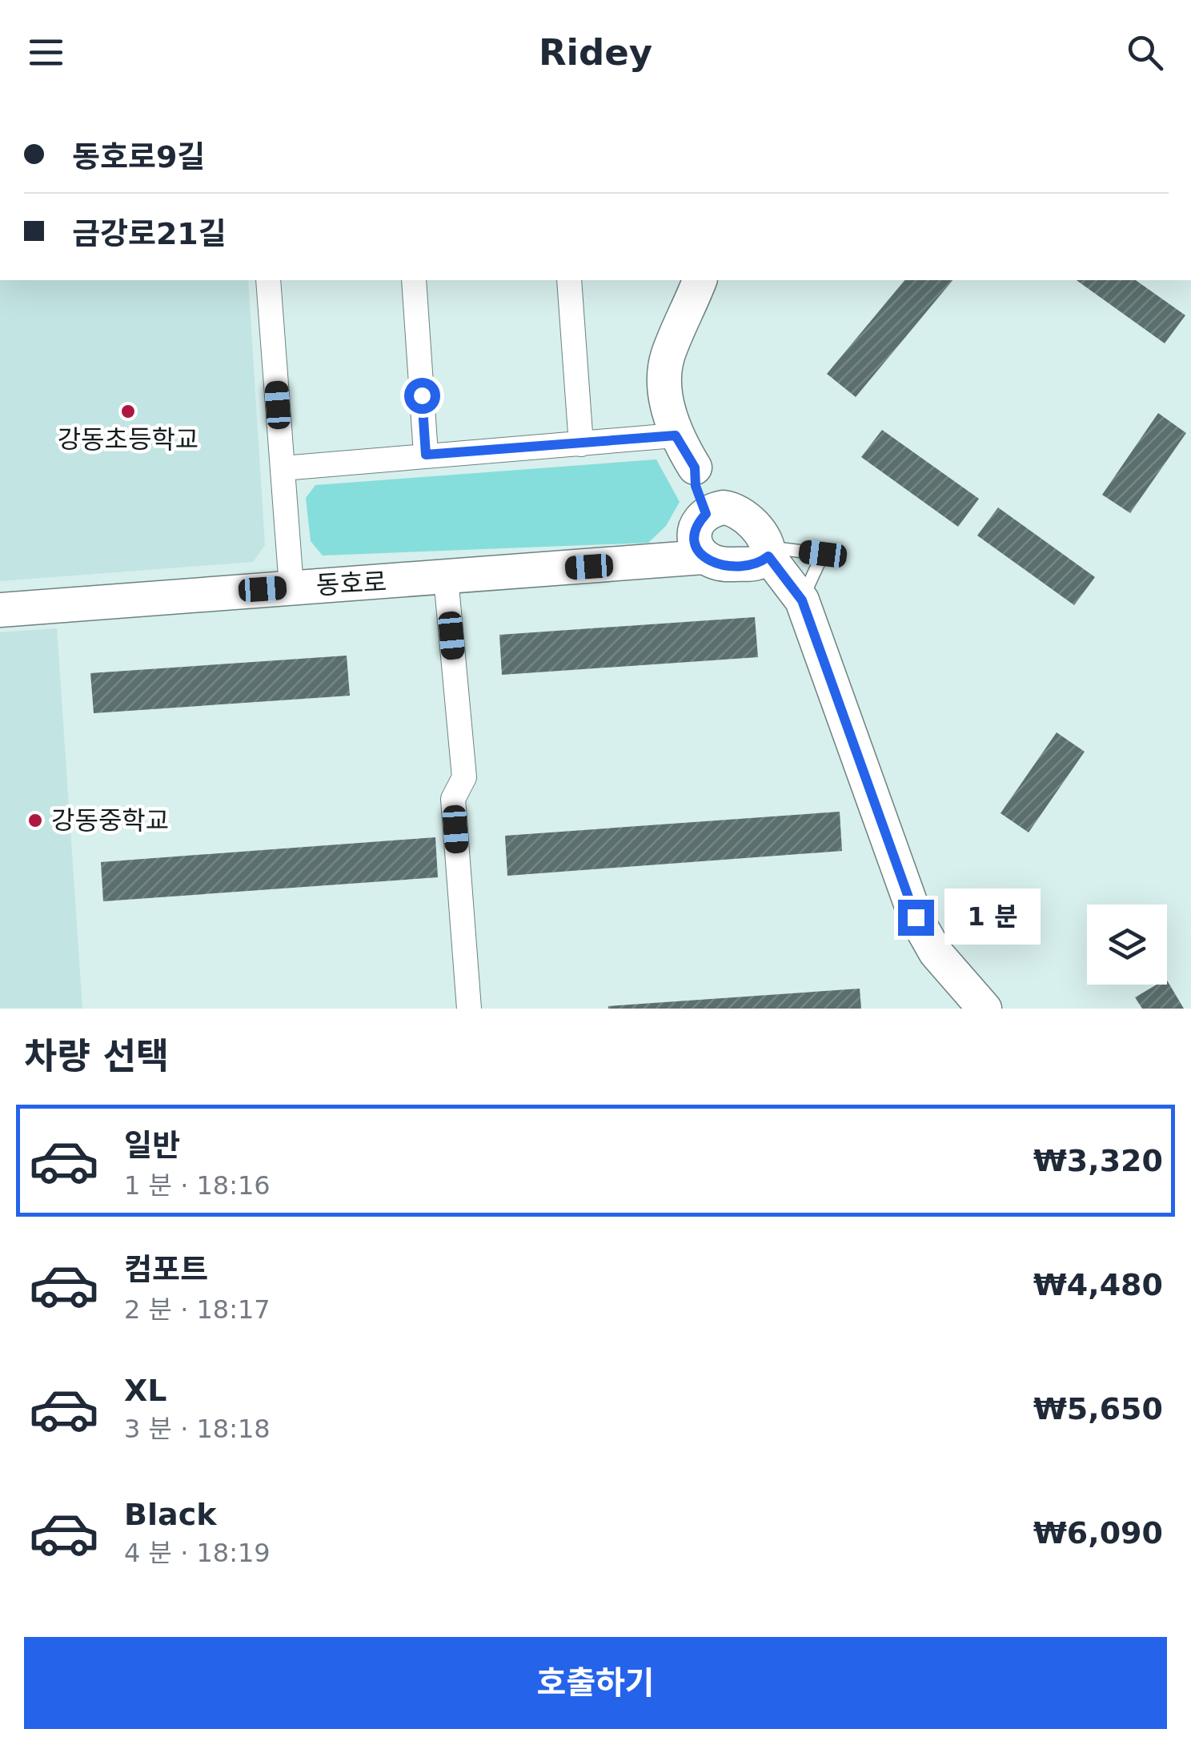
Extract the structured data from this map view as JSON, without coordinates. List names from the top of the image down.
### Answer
{
  "streets": {
    "street": ["동호로"]
  },
  "places": ["강동초등학교", "강동중학교"],
  "page": {
    "header": "Ridey",
    "banner": ["동호로9길", "금강로21길"],
    "bubble": "1 분",
    "heading": "차량 선택",
    "list": [
      {
        "name": "일반",
        "note": "1 분 · 18:16",
        "value": "₩3,320"
      },
      {
        "name": "컴포트",
        "note": "2 분 · 18:17",
        "value": "₩4,480"
      },
      {
        "name": "XL",
        "note": "3 분 · 18:18",
        "value": "₩5,650"
      },
      {
        "name": "Black",
        "note": "4 분 · 18:19",
        "value": "₩6,090"
      }
    ],
    "buttons": "호출하기"
  }
}
